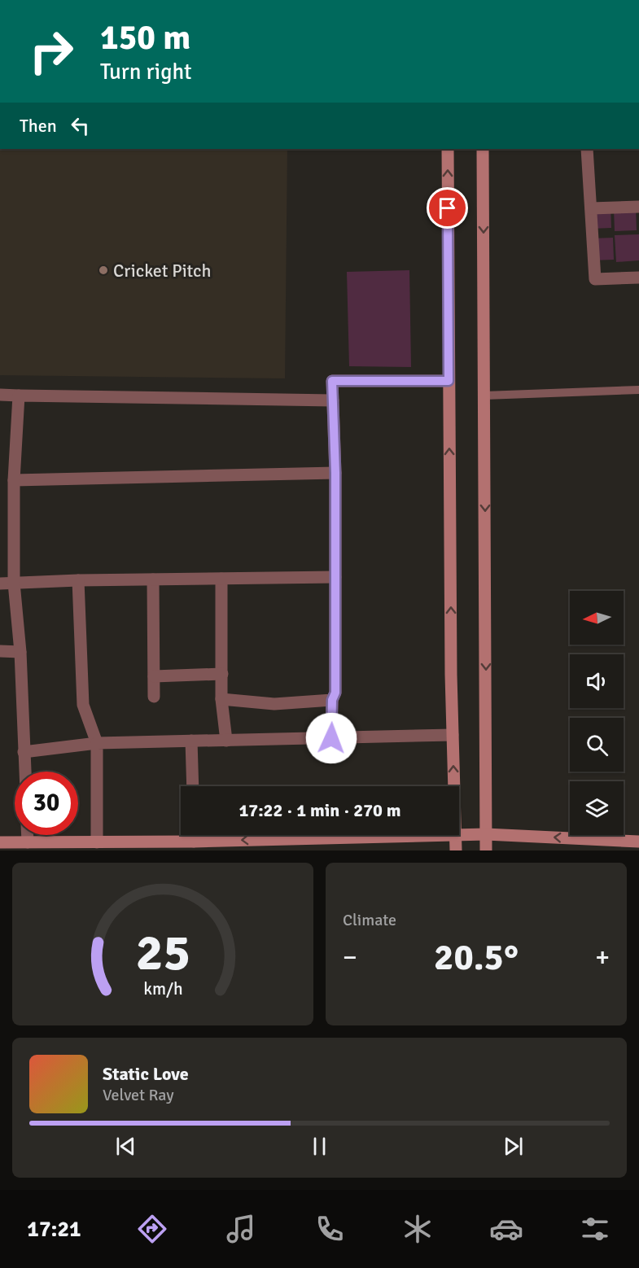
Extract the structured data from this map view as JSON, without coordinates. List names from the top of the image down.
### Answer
{
  "places": ["Cricket Pitch"],
  "north": "left",
  "page": {
    "turn": ["150 m", "Turn right"],
    "then": "Then",
    "limit": "30",
    "trip": "17:22 · 1 min · 270 m",
    "tile": "Climate",
    "heat": ["−", "20.5°", "+"],
    "song": ["Static Love", "Velvet Ray"],
    "tabs": "17:21",
    "gauge": ["25", "km/h"]
  }
}
